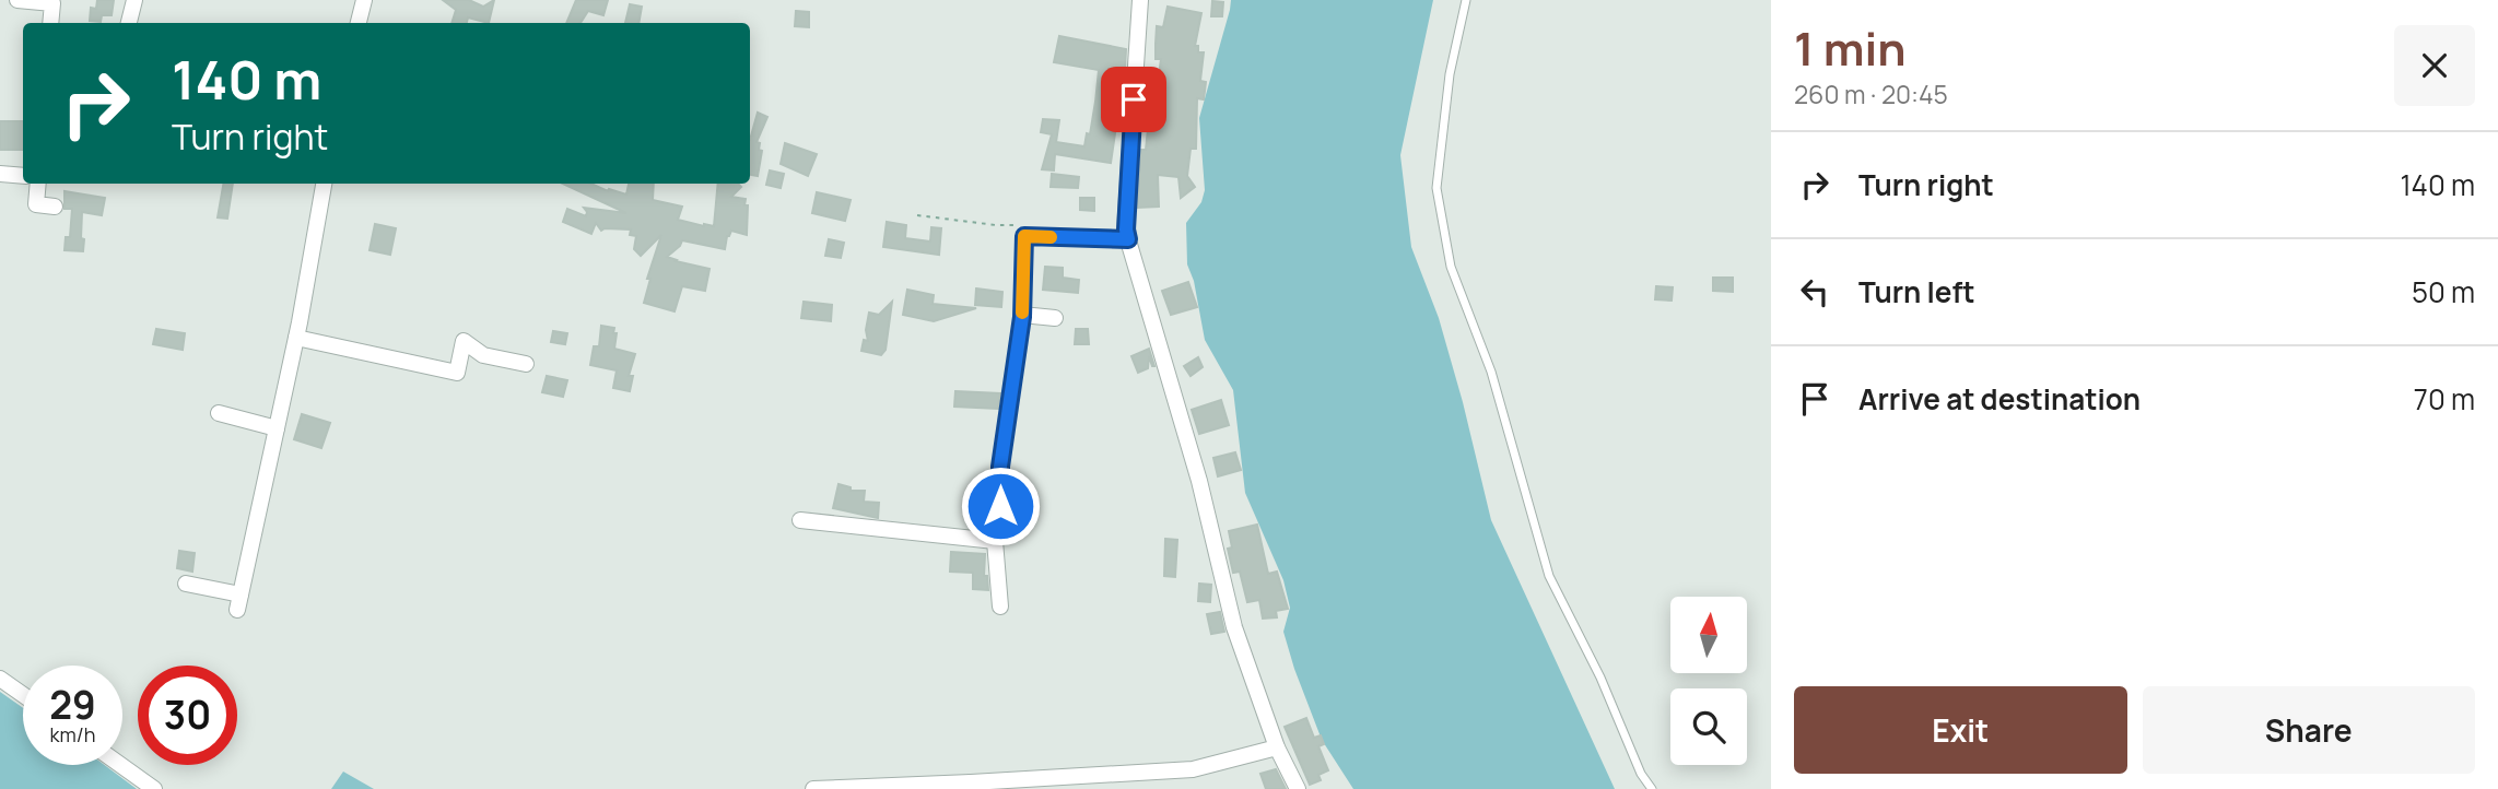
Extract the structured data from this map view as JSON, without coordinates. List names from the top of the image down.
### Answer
{
  "north": "top",
  "page": {
    "heading": ["1 min", "260 m · 20:45"],
    "turn": ["140 m", "Turn right"],
    "list": [
      {
        "name": "Turn right",
        "value": "140 m"
      },
      {
        "name": "Turn left",
        "value": "50 m"
      },
      {
        "name": "Arrive at destination",
        "value": "70 m"
      }
    ],
    "speed": "29 km/h",
    "limit": "30",
    "buttons": ["Exit", "Share"]
  }
}
